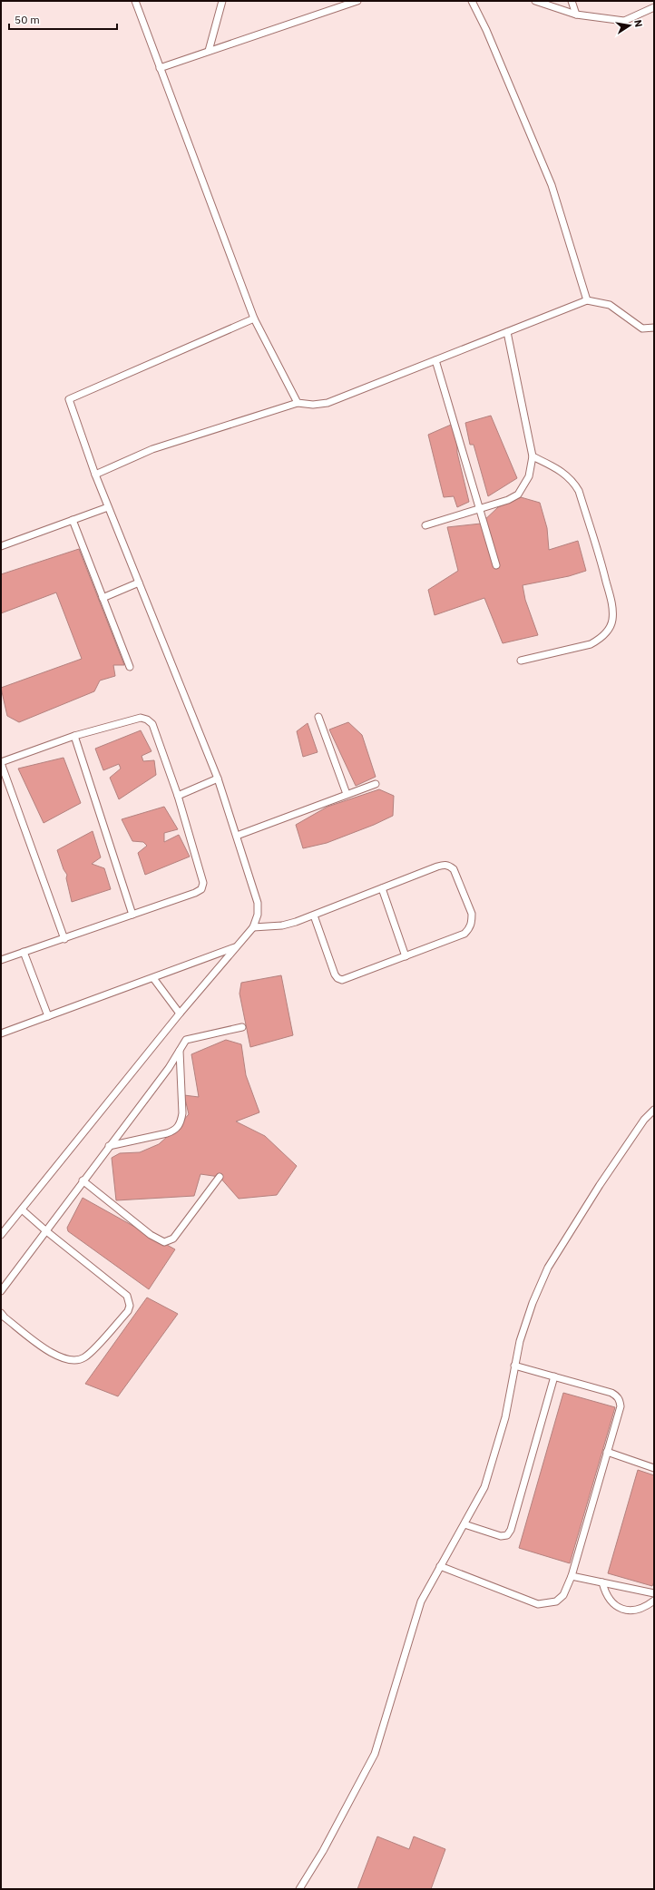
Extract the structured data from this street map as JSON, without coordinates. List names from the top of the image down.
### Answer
{
  "scale_bar": "50 m",
  "north": "right"
}
